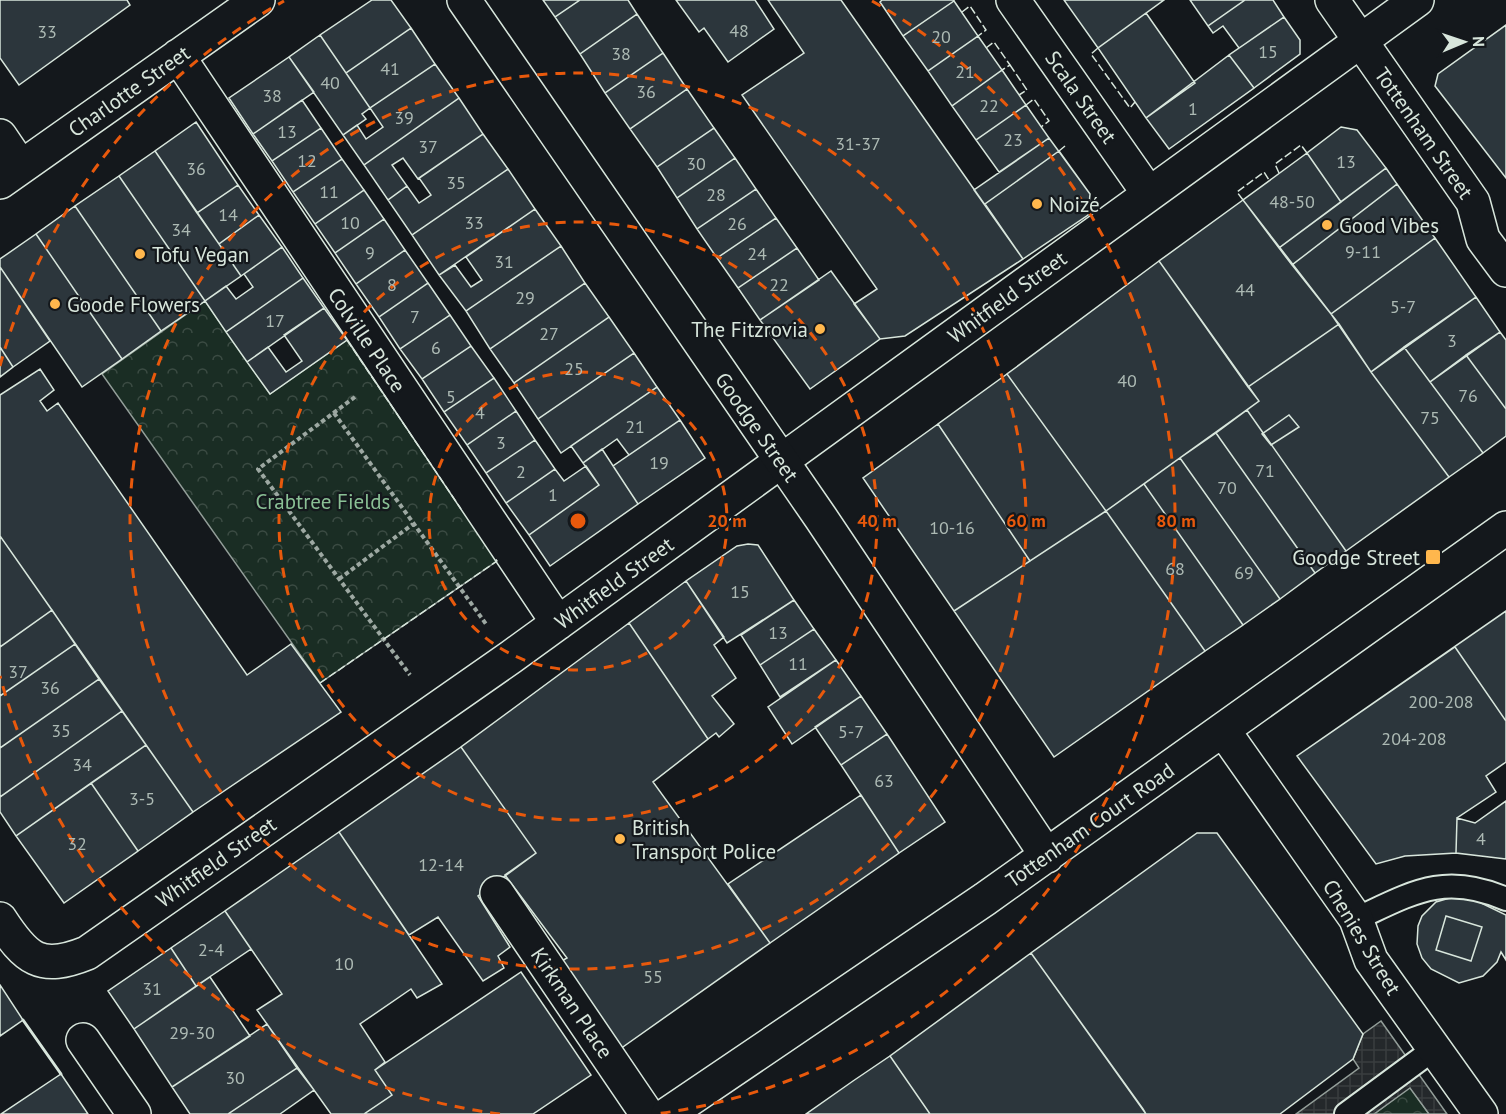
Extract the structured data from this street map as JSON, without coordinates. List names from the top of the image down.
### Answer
{
  "streets": {
    "street": [
      "Charlotte Street",
      "Scala Street",
      "Tottenham Street",
      "Whitfield Street",
      "Colville Place",
      "Goodge Street",
      "Tottenham Court Road",
      "Chenies Street",
      "Kirkman Place"
    ]
  },
  "crossings": [
    ["Charlotte Street", "Colville Place"],
    ["Scala Street", "Whitfield Street"],
    ["Tottenham Street", "Whitfield Street"],
    ["Whitfield Street", "Colville Place"],
    ["Whitfield Street", "Goodge Street"],
    ["Goodge Street", "Tottenham Court Road"],
    ["Tottenham Court Road", "Chenies Street"]
  ],
  "parks": ["Crabtree Fields"],
  "places": {
    "other": [
      "Noizé",
      "Good Vibes",
      "Tofu Vegan",
      "Goode Flowers",
      "The Fitzrovia",
      "British Transport Police"
    ],
    "transit": ["Goodge Street"]
  },
  "house_numbers": [
    "48",
    "33",
    "20",
    "15",
    "38",
    "41",
    "21",
    "40",
    "36",
    "38",
    "22",
    "1",
    "39",
    "13",
    "23",
    "31-37",
    "37",
    "12",
    "13",
    "30",
    "36",
    "35",
    "11",
    "28",
    "48-50",
    "14",
    "10",
    "33",
    "26",
    "34",
    "9-11",
    "9",
    "24",
    "31",
    "8",
    "22",
    "44",
    "29",
    "5-7",
    "7",
    "17",
    "27",
    "3",
    "6",
    "25",
    "40",
    "76",
    "5",
    "4",
    "75",
    "21",
    "3",
    "19",
    "71",
    "2",
    "70",
    "1",
    "10-16",
    "68",
    "69",
    "15",
    "13",
    "11",
    "37",
    "36",
    "200-208",
    "35",
    "5-7",
    "204-208",
    "34",
    "63",
    "3-5",
    "4",
    "32",
    "12-14",
    "2-4",
    "10",
    "55",
    "31",
    "29-30",
    "30"
  ],
  "north": "right",
  "rings": [
    "20 m",
    "40 m",
    "60 m",
    "80 m"
  ]
}
